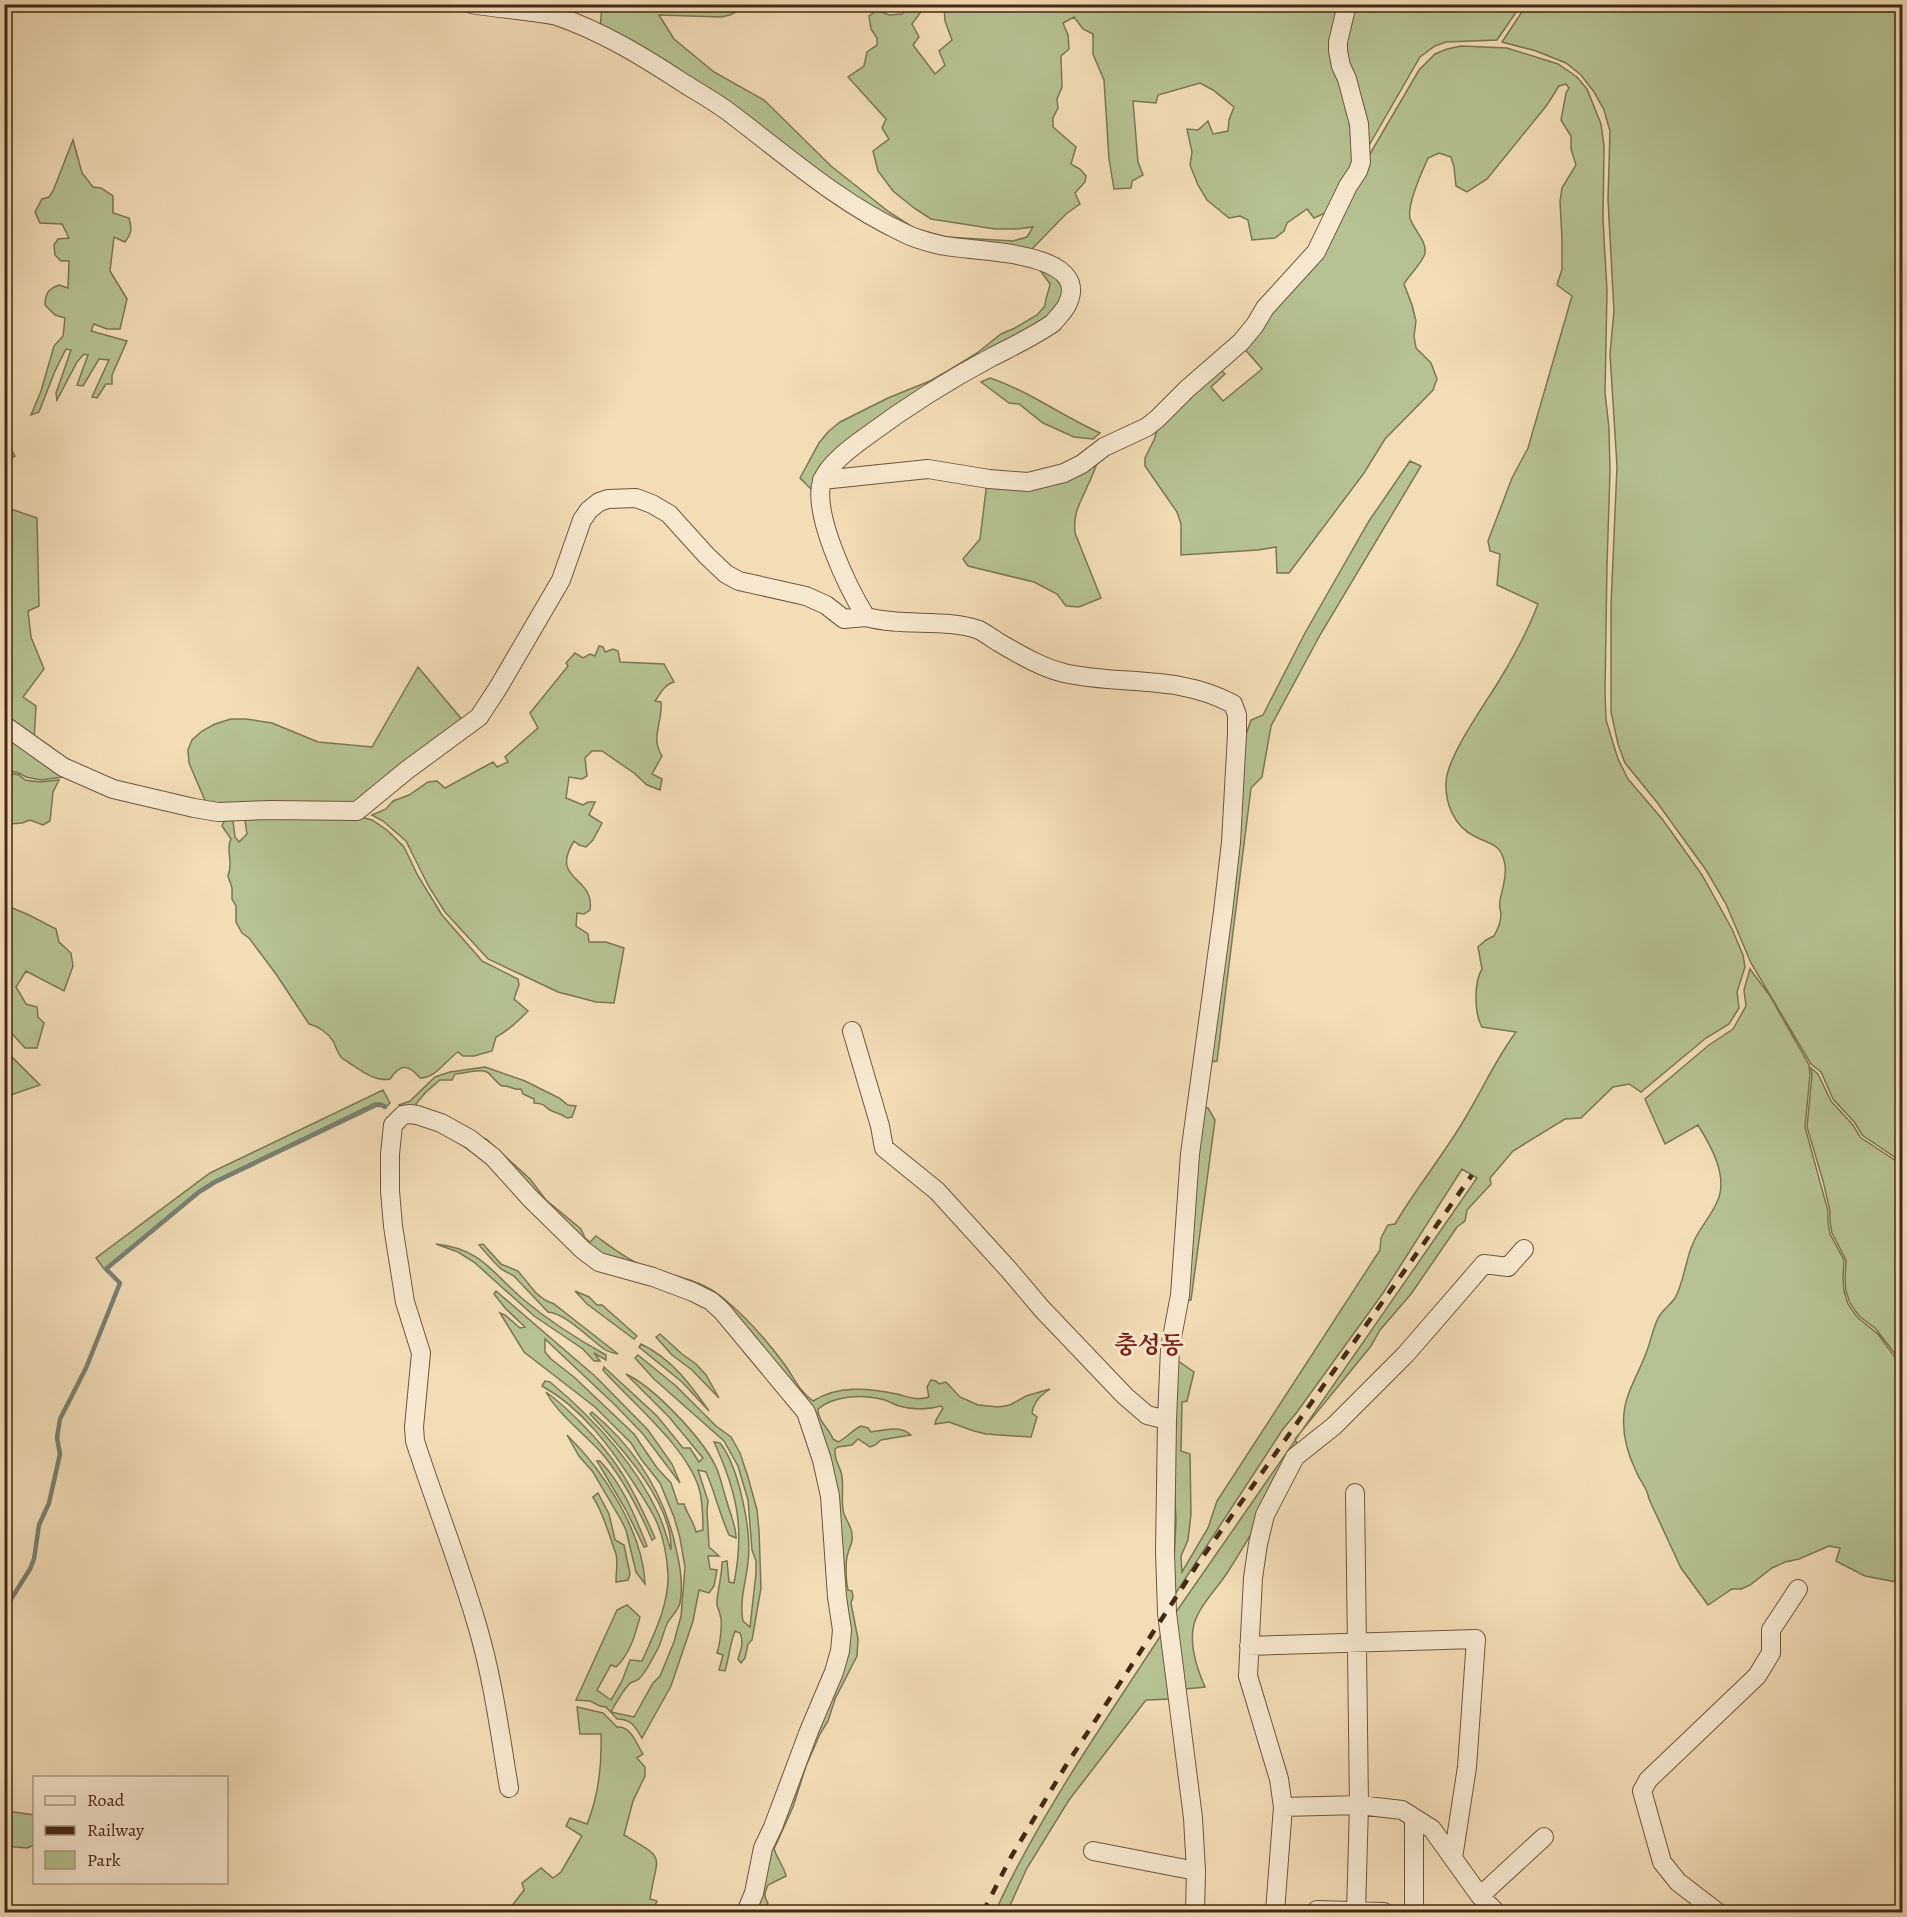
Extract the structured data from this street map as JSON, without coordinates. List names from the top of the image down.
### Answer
{
  "districts": ["충성동"],
  "legend": ["Road", "Railway", "Park"]
}
